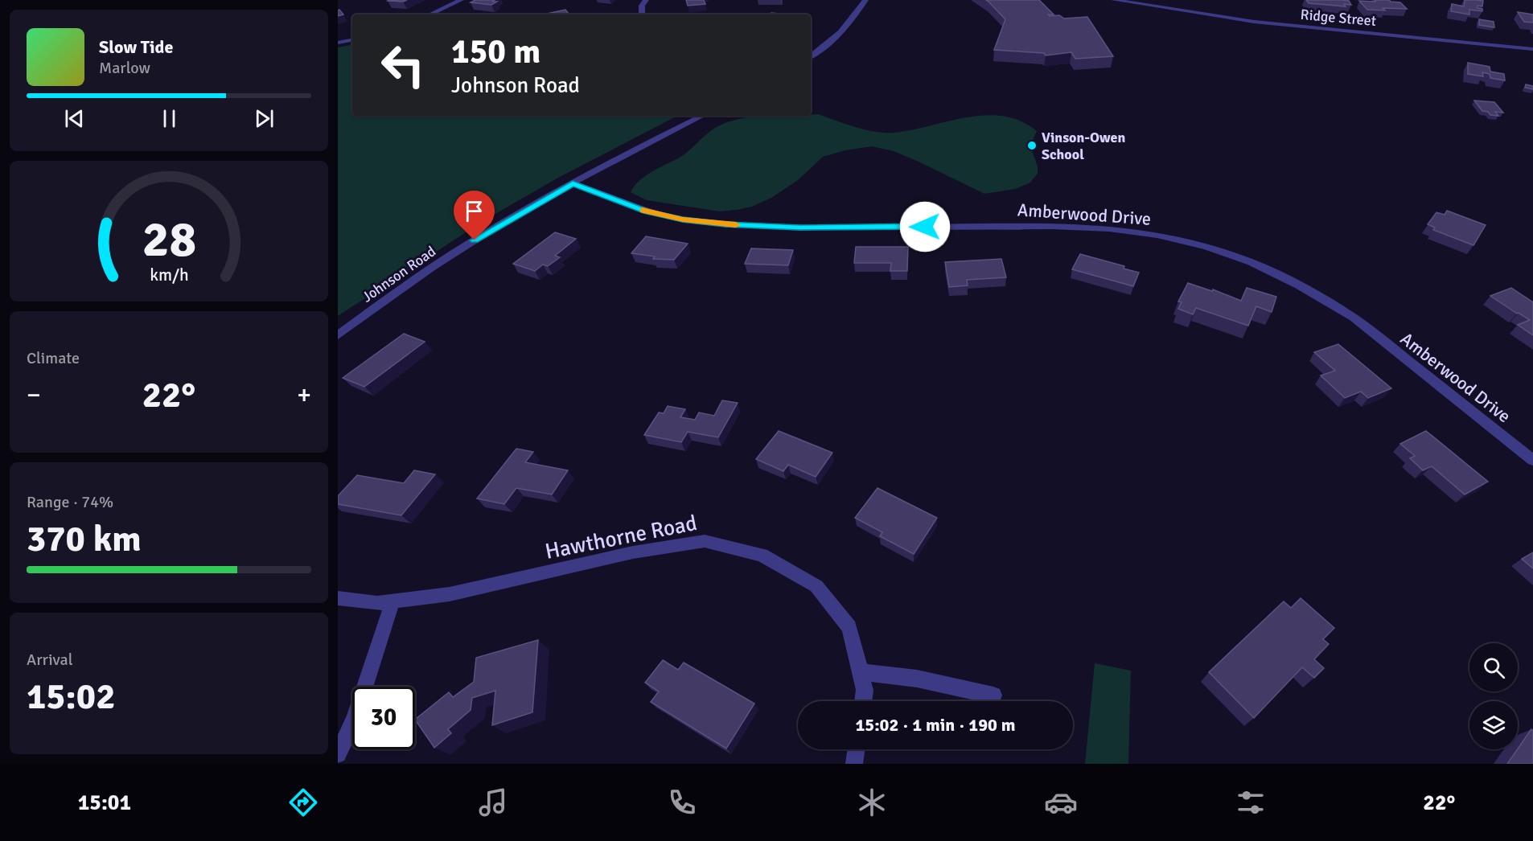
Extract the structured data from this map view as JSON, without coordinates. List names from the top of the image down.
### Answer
{
  "streets": {
    "street": [
      "Ridge Street",
      "Amberwood Drive",
      "Johnson Road",
      "Hawthorne Road"
    ]
  },
  "crossings": [
    ["Amberwood Drive", "Johnson Road"]
  ],
  "places": ["Vinson-Owen School"],
  "page": {
    "turn": ["150 m", "Johnson Road"],
    "song": ["Slow Tide", "Marlow"],
    "tile": [
      "Climate",
      ["Range · 74%", "370 km"],
      ["Arrival", "15:02"]
    ],
    "heat": ["−", "22°", "+"],
    "limit": "30",
    "trip": "15:02 · 1 min · 190 m",
    "tabs": ["15:01", "22°"],
    "gauge": ["28", "km/h"]
  }
}
